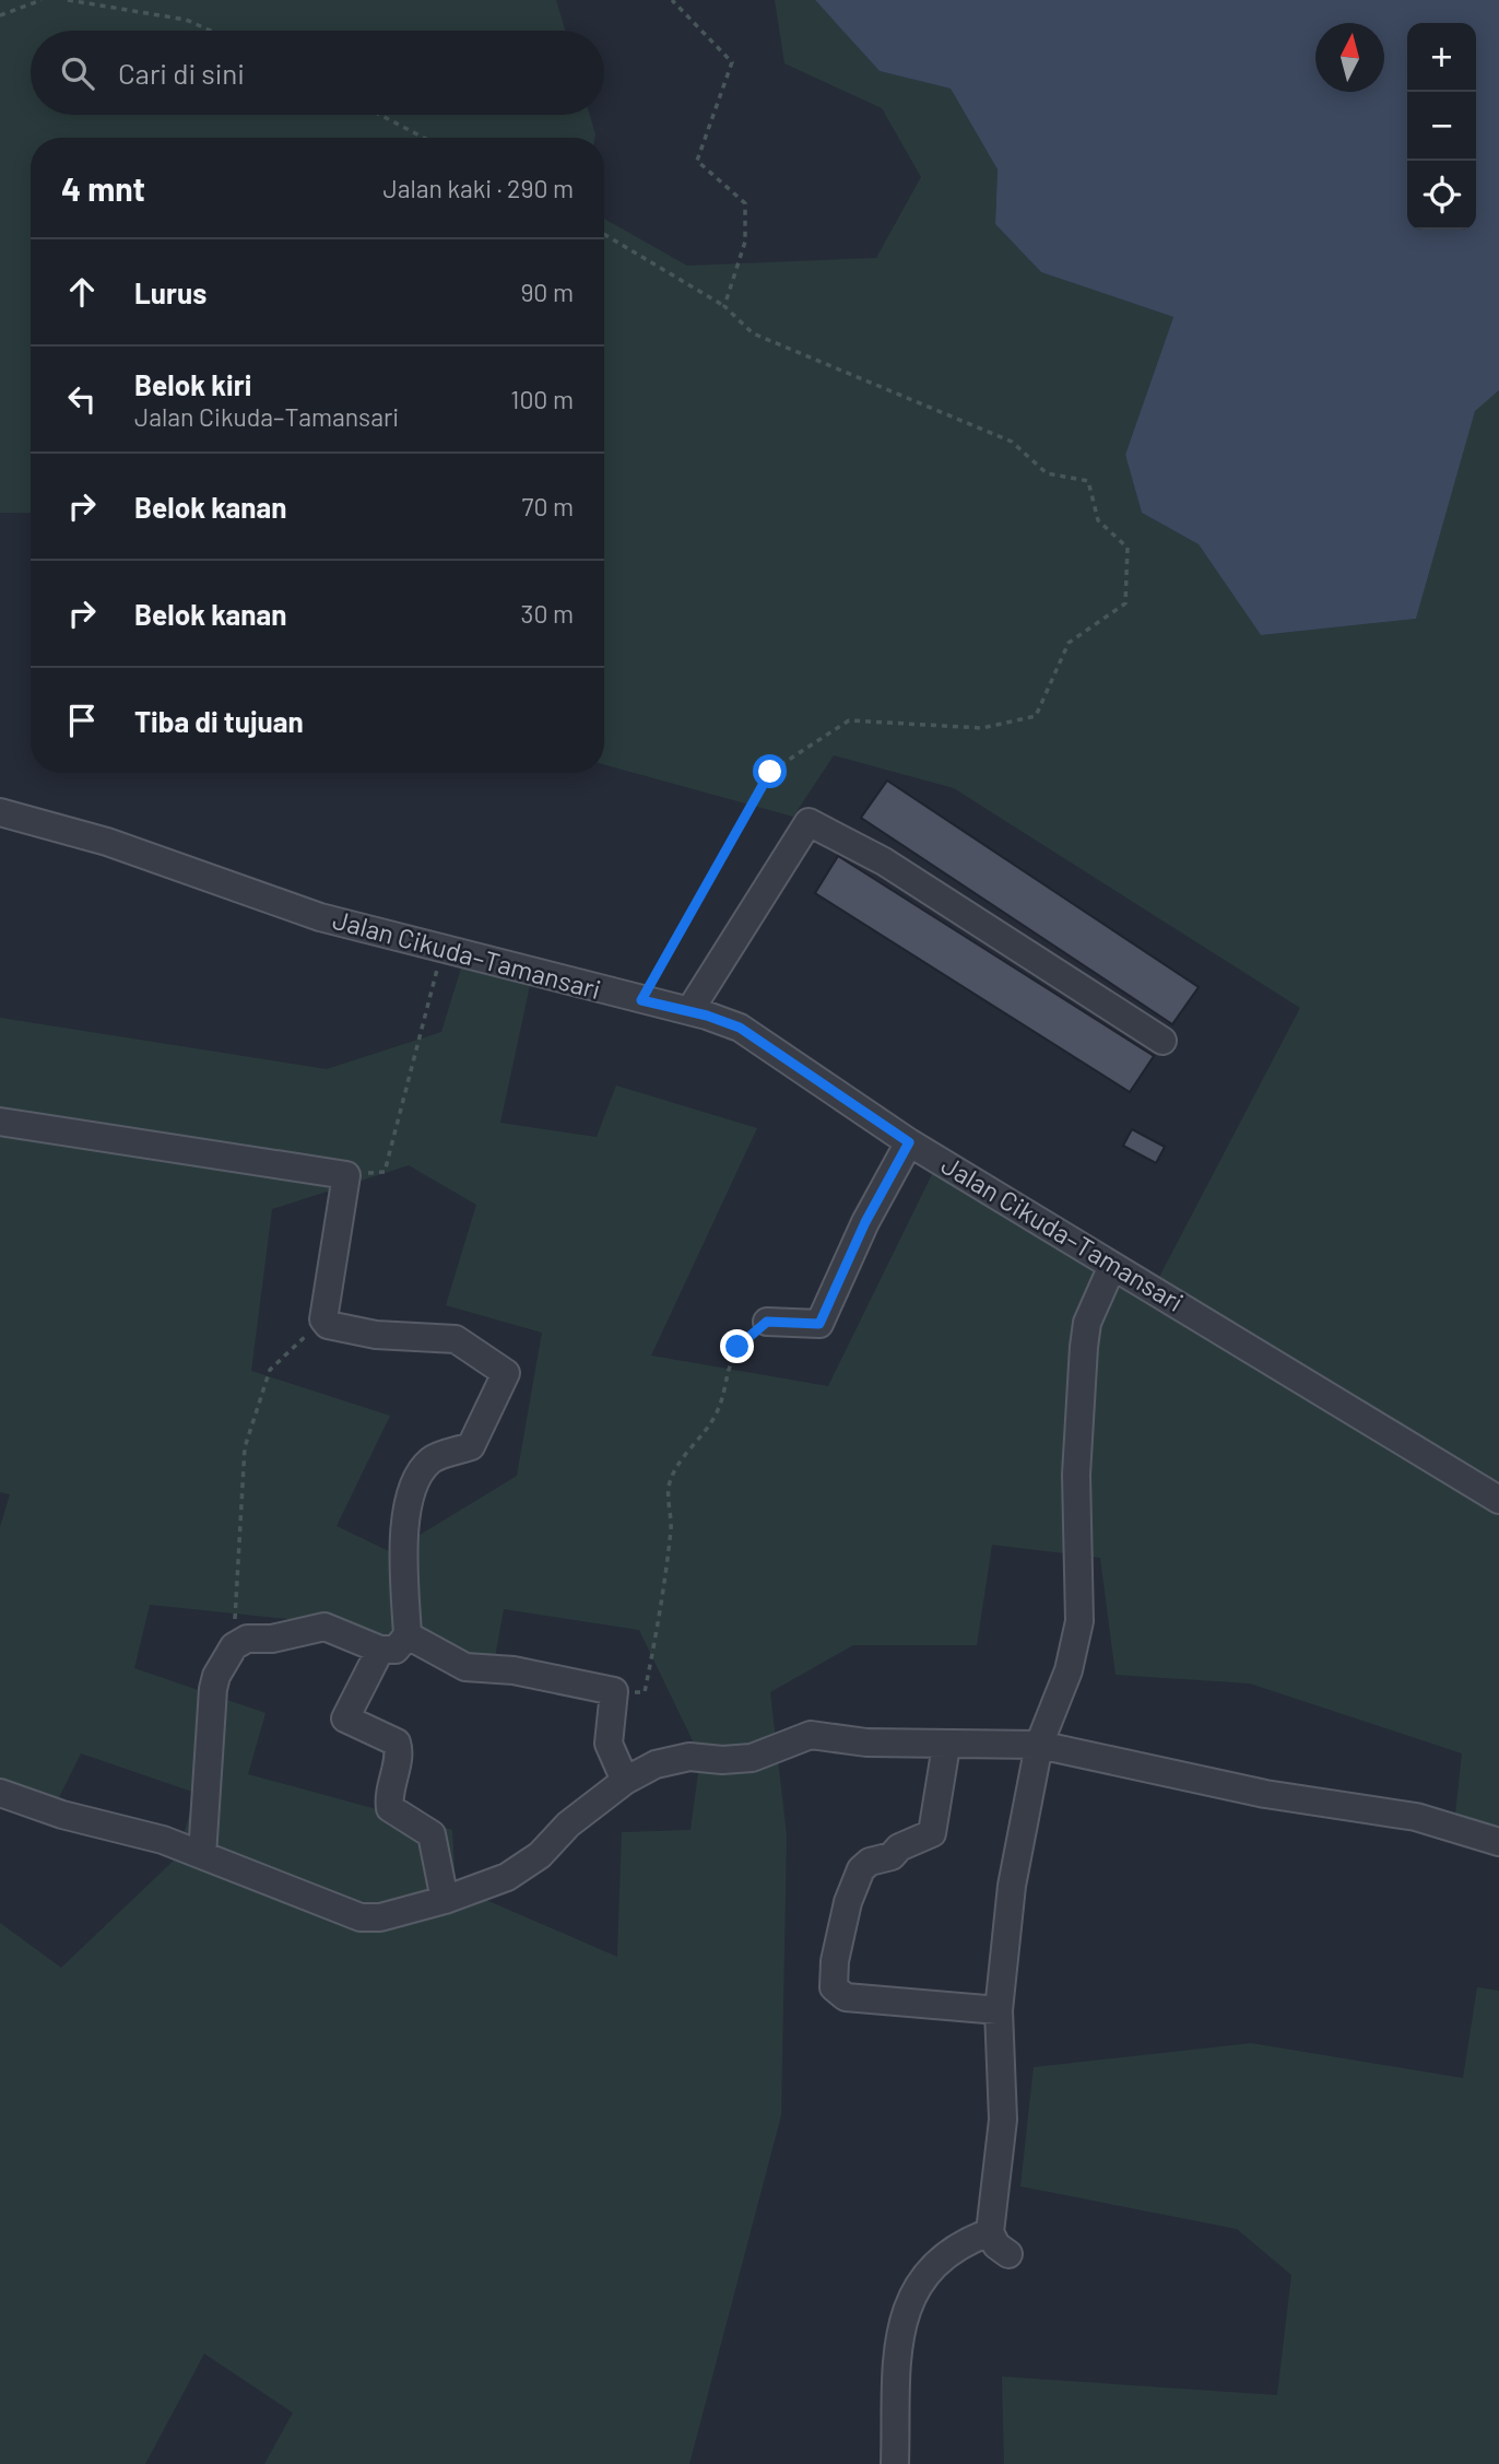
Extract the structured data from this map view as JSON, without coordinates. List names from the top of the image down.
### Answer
{
  "streets": {
    "street": ["Jalan Cikuda–Tamansari"]
  },
  "north": "top",
  "page": {
    "map_buttons": ["+", "−"],
    "search": "Cari di sini",
    "heading": ["4 mnt", "Jalan kaki · 290 m"],
    "list": [
      ["Lurus", "90 m"],
      ["Belok kiri", "Jalan Cikuda–Tamansari", "100 m"],
      ["Belok kanan", "70 m"],
      ["Belok kanan", "30 m"],
      "Tiba di tujuan"
    ]
  }
}
